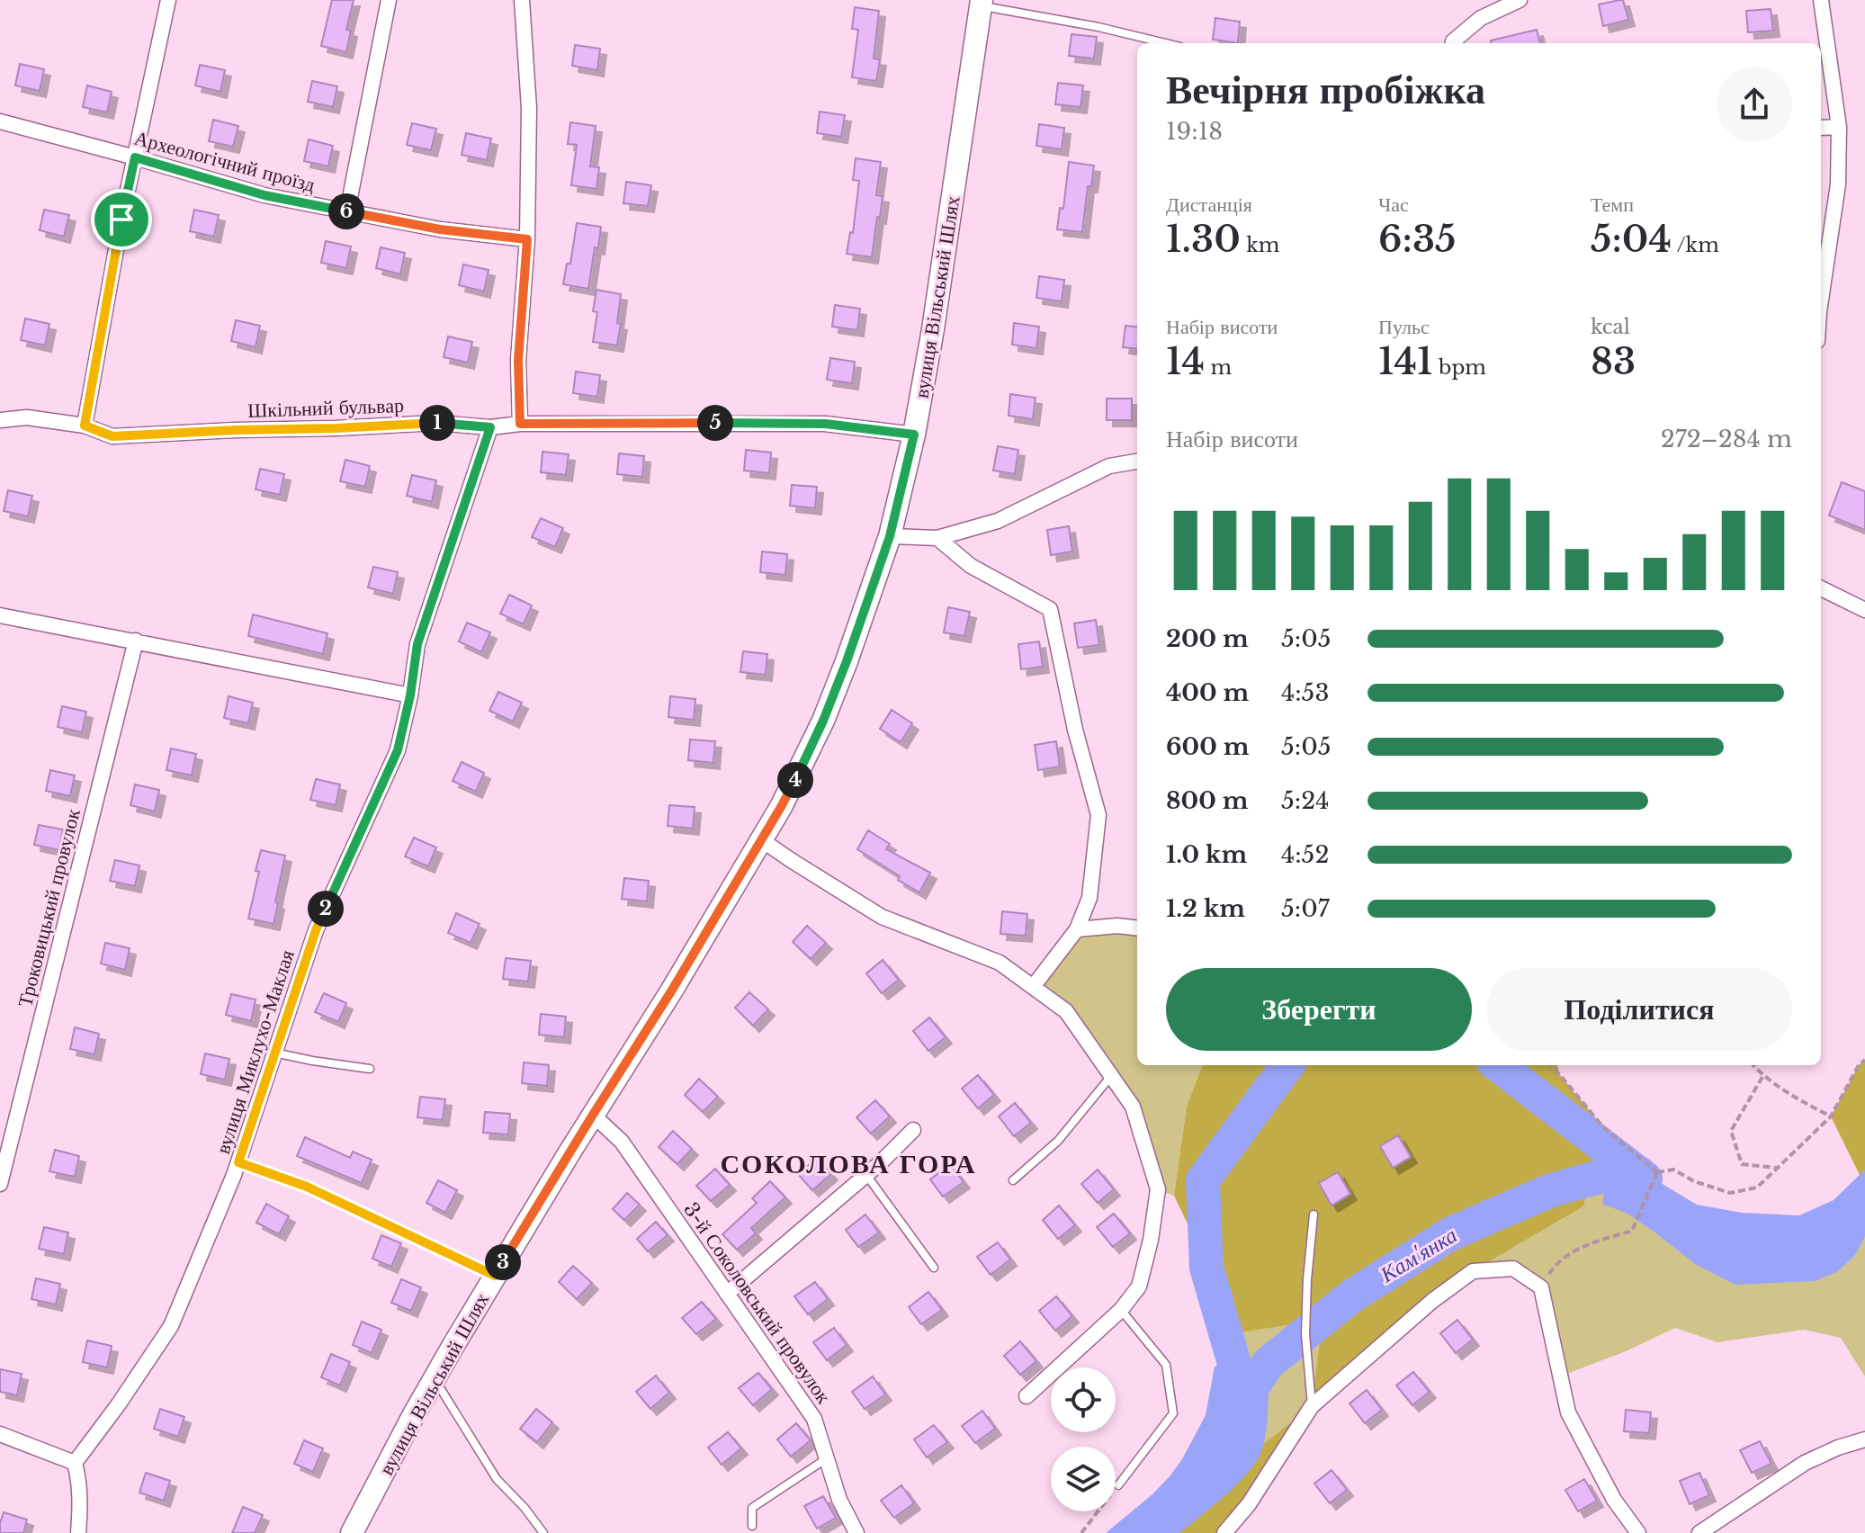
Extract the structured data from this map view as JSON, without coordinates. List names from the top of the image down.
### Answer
{
  "streets": {
    "street": [
      "Археологічний проїзд",
      "вулиця Вільський Шлях",
      "Шкільний бульвар",
      "Троковицький провулок",
      "вулиця Миклухо-Маклая",
      "3-й Соколовський провулок"
    ]
  },
  "crossings": [
    ["вулиця Вільський Шлях", "Шкільний бульвар"],
    ["вулиця Вільський Шлях", "3-й Соколовський провулок"],
    ["Шкільний бульвар", "вулиця Миклухо-Маклая"]
  ],
  "districts": ["СОКОЛОВА ГОРА"],
  "water": ["Кам'янка"],
  "page": {
    "heading": ["Вечірня пробіжка", "19:18"],
    "stats": [
      ["Дистанція", "1.30 km"],
      ["Час", "6:35"],
      ["Темп", "5:04 /km"],
      ["Набір висоти", "14 m"],
      ["Пульс", "141 bpm"],
      ["kcal", "83"]
    ],
    "pins": [
      "6",
      "1",
      "5",
      "4",
      "2",
      "3"
    ],
    "chart": ["Набір висоти", "272–284 m"],
    "list": [
      {
        "name": "200 m",
        "note": "5:05"
      },
      {
        "name": "400 m",
        "note": "4:53"
      },
      {
        "name": "600 m",
        "note": "5:05"
      },
      {
        "name": "800 m",
        "note": "5:24"
      },
      {
        "name": "1.0 km",
        "note": "4:52"
      },
      {
        "name": "1.2 km",
        "note": "5:07"
      }
    ],
    "buttons": ["Зберегти", "Поділитися"]
  }
}
